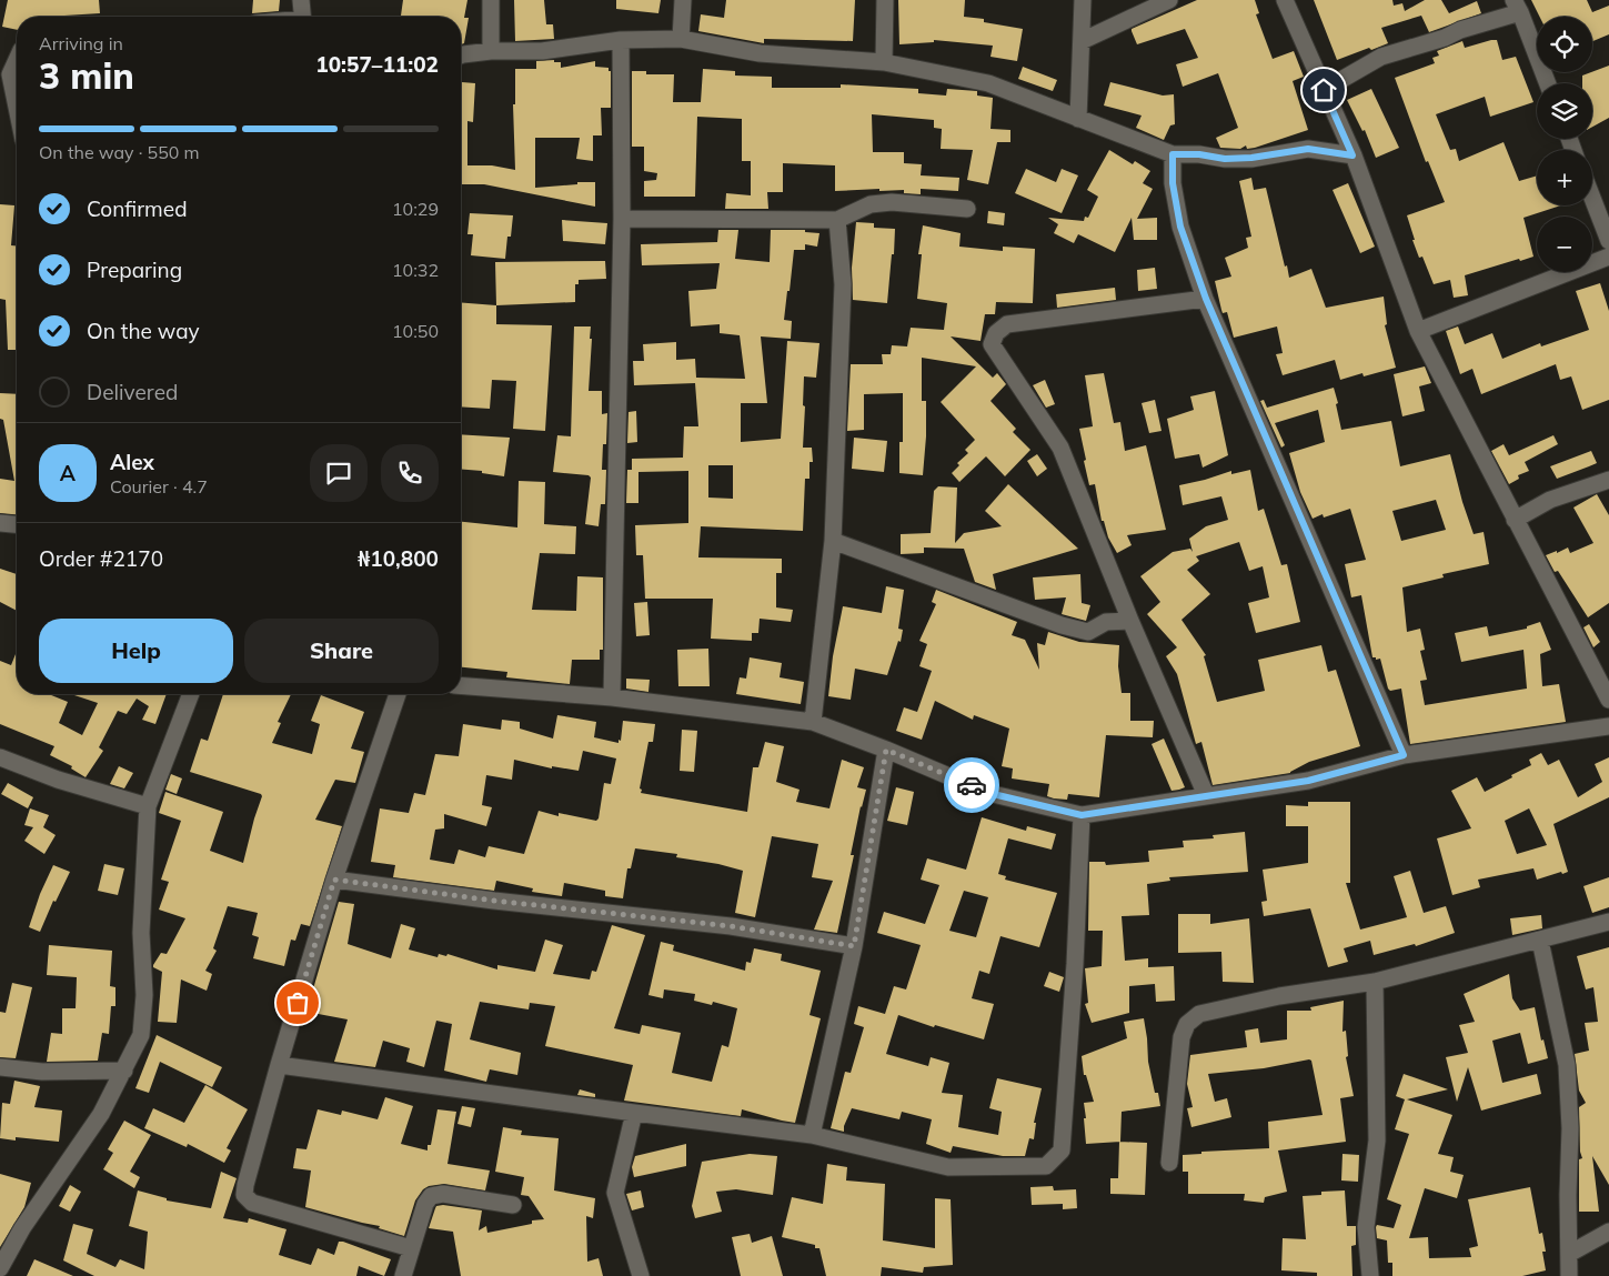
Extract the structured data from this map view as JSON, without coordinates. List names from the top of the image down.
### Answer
{
  "page": {
    "map_buttons": ["+", "−"],
    "heading": ["3 min", "Arriving in", "10:57–11:02"],
    "panel": [
      "Alex",
      "Courier · 4.7",
      "Order #2170",
      "₦10,800"
    ],
    "bar": "On the way · 550 m",
    "list": [
      ["Confirmed", "10:29"],
      ["Preparing", "10:32"],
      ["On the way", "10:50"],
      "Delivered"
    ],
    "round": "A",
    "buttons": ["Help", "Share"]
  }
}
